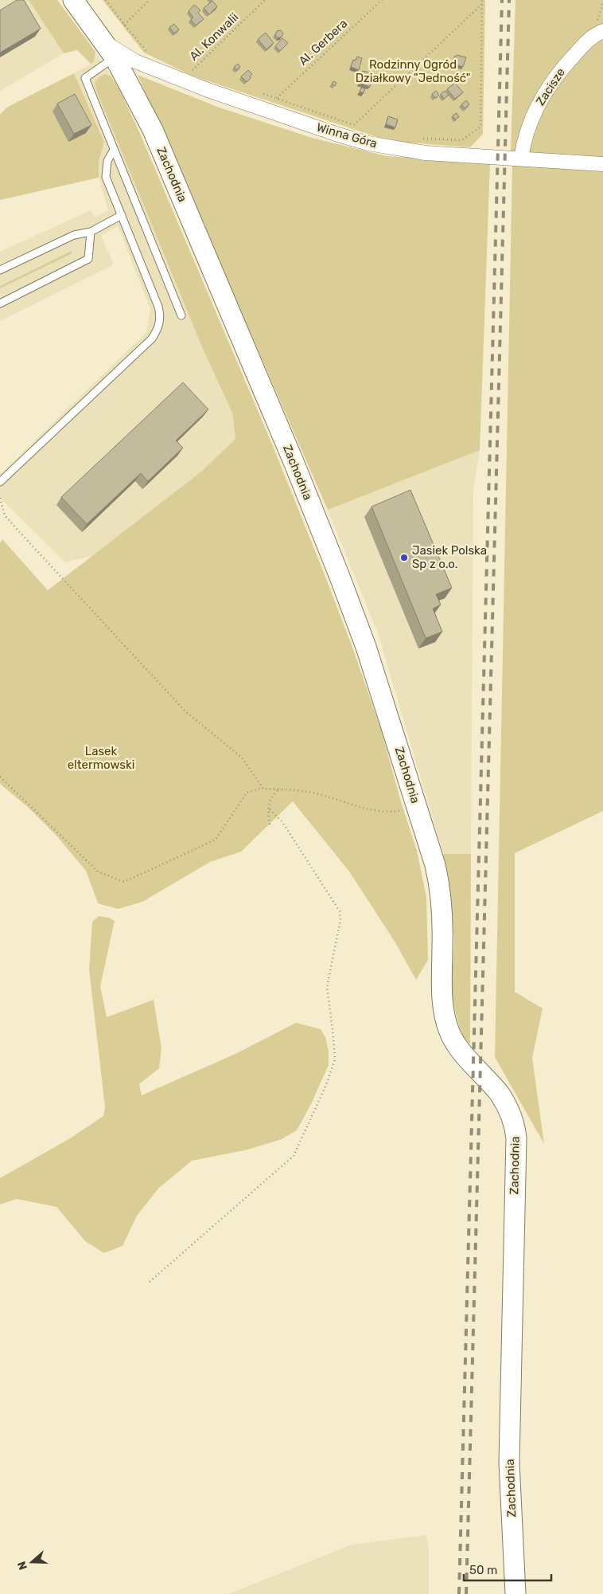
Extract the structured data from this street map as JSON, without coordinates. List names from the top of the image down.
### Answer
{
  "streets": {
    "street": ["Zacisze", "Winna Góra", "Zachodnia"],
    "path": ["Al. Konwalii", "Al. Gerbera"]
  },
  "crossings": [
    ["Zacisze", "Winna Góra"],
    ["Winna Góra", "Zachodnia"]
  ],
  "parks": ["Rodzinny Ogród Działkowy \"Jedność\"", "Lasek eltermowski"],
  "places": ["Jasiek Polska Sp z o.o."],
  "scale_bar": "50 m",
  "north": "left"
}
